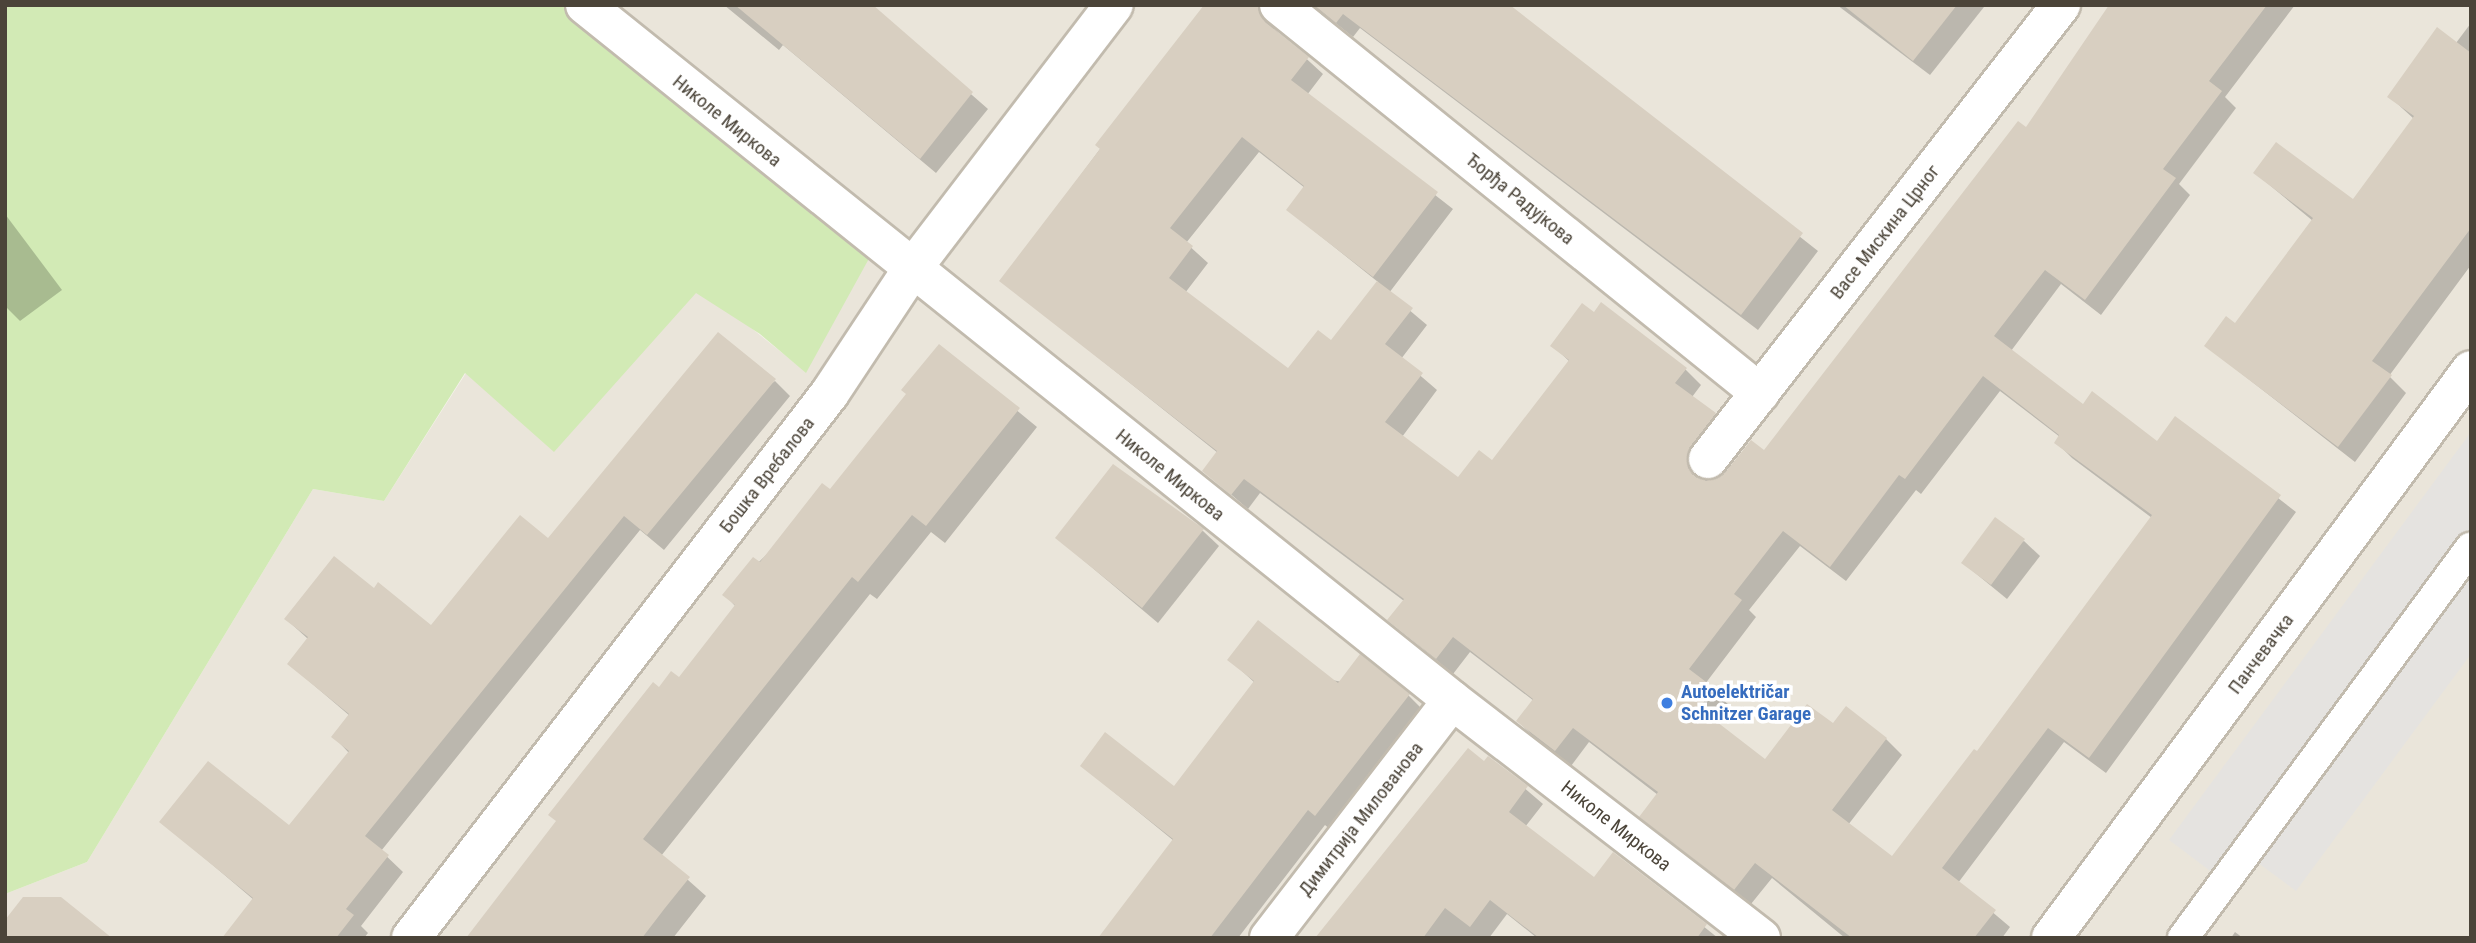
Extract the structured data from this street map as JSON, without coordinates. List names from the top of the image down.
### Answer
{
  "streets": {
    "street": [
      "Николе Миркова",
      "Ђорђа Радујкова",
      "Васе Мискина Црног",
      "Бошка Вребалова",
      "Панчевачка",
      "Димитрија Милованова"
    ]
  },
  "crossings": [
    ["Николе Миркова", "Бошка Вребалова"],
    ["Николе Миркова", "Димитрија Милованова"],
    ["Ђорђа Радујкова", "Васе Мискина Црног"]
  ],
  "places": ["Autoelektričar Schnitzer Garage"]
}
